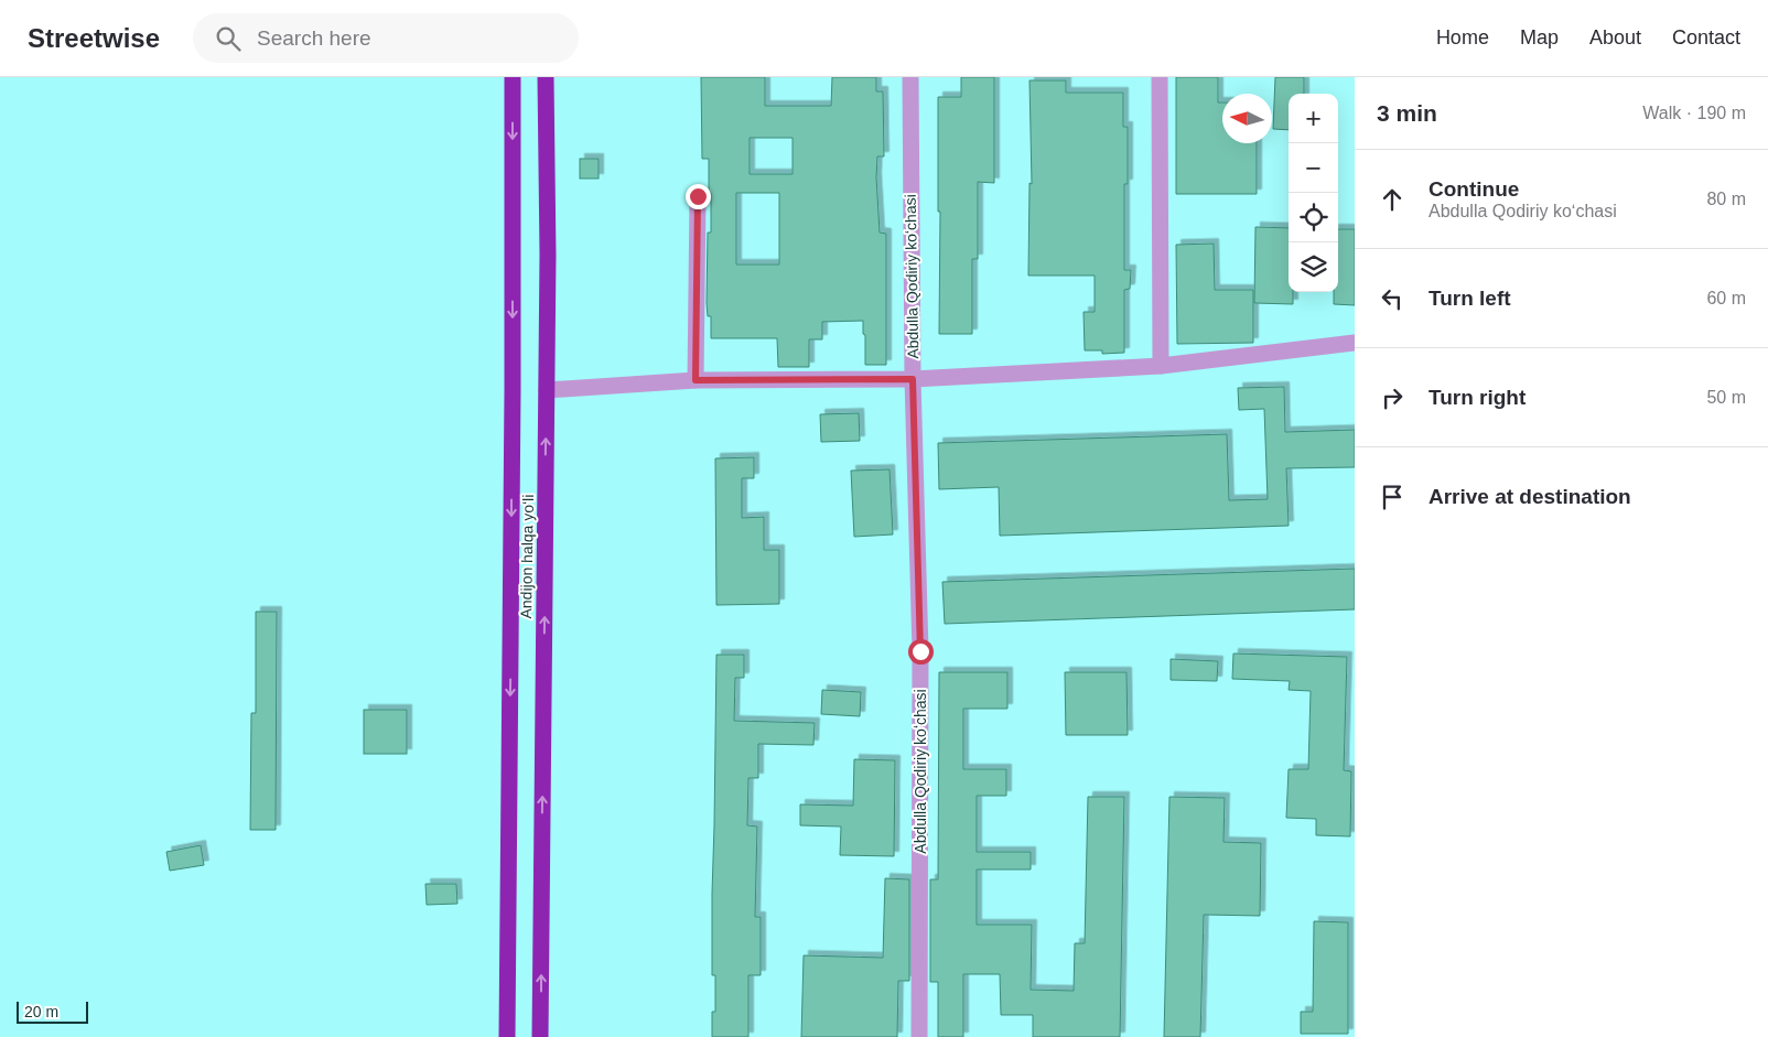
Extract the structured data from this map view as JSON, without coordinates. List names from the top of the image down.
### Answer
{
  "streets": {
    "highway": ["Andijon halqa yo‘li"],
    "street": ["Abdulla Qodiriy koʻchasi"]
  },
  "scale_bar": "20 m",
  "north": "left",
  "page": {
    "header": "Streetwise",
    "search": "Search here",
    "nav": [
      "Home",
      "Map",
      "About",
      "Contact"
    ],
    "heading": ["3 min", "Walk · 190 m"],
    "map_buttons": ["+", "−"],
    "list": [
      ["Continue", "Abdulla Qodiriy koʻchasi", "80 m"],
      ["Turn left", "60 m"],
      ["Turn right", "50 m"],
      "Arrive at destination"
    ],
    "scale": "20 m"
  }
}
